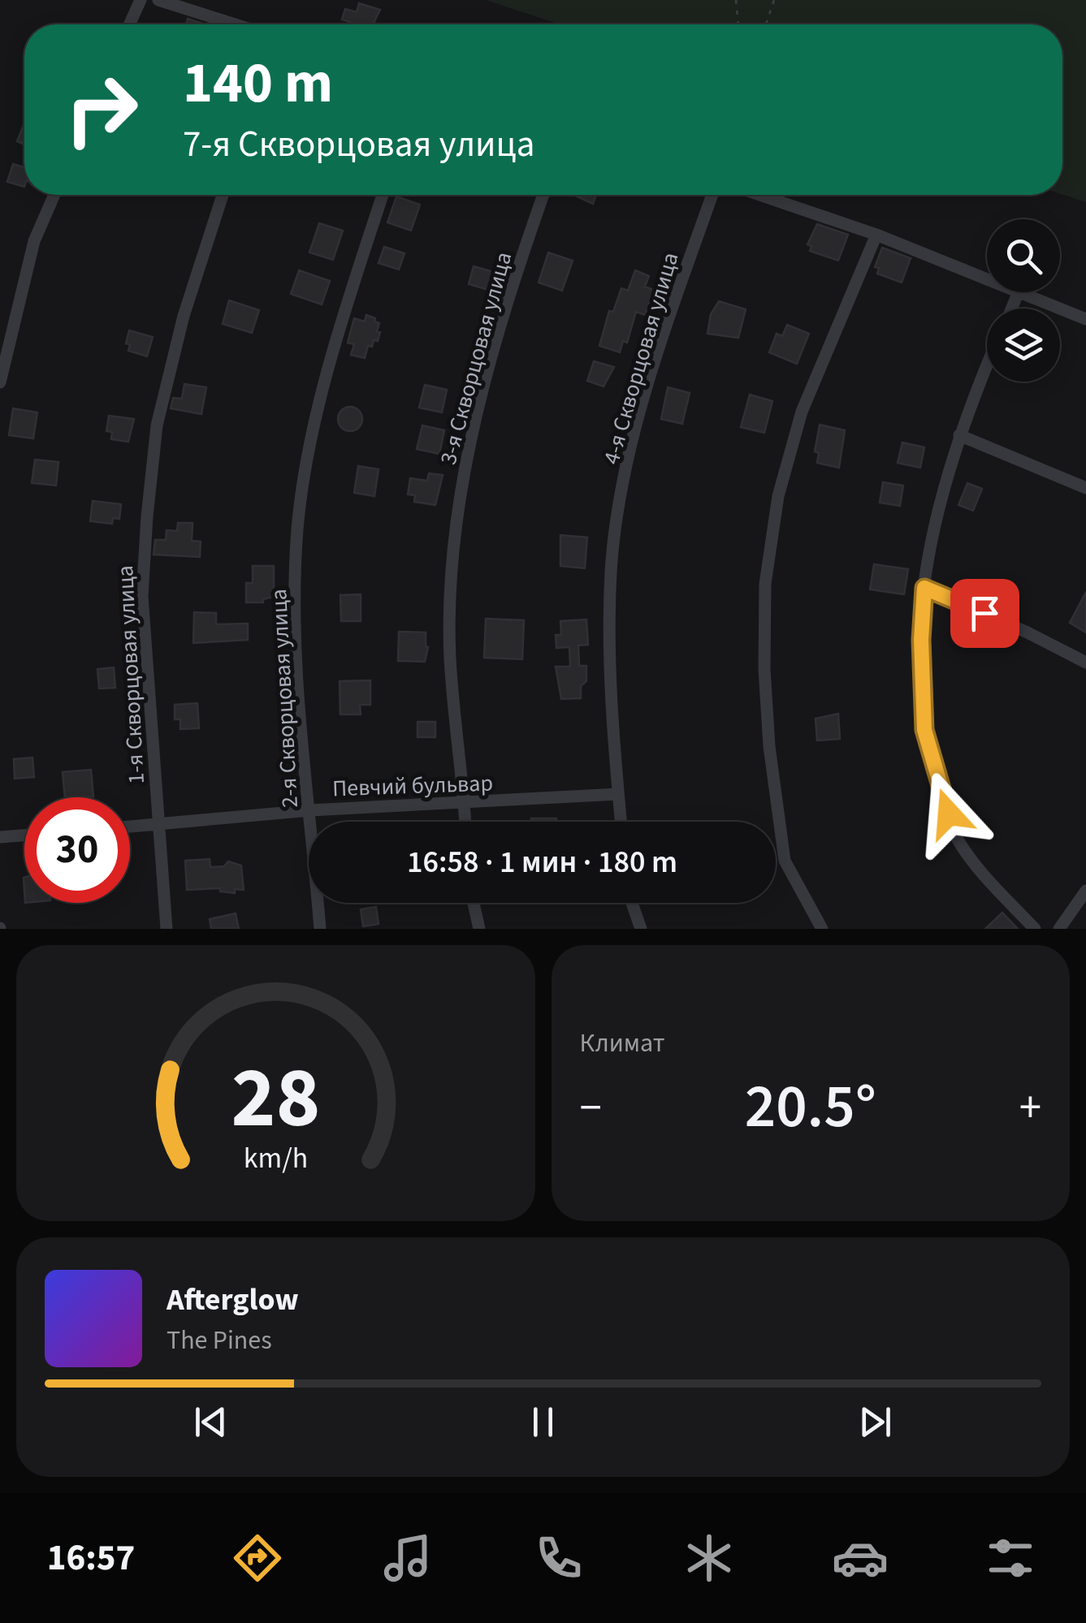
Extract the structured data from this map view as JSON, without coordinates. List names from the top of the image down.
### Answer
{
  "streets": {
    "street": [
      "3-я Скворцовая улица",
      "4-я Скворцовая улица",
      "1-я Скворцовая улица",
      "2-я Скворцовая улица",
      "Певчий бульвар"
    ]
  },
  "crossings": [
    ["3-я Скворцовая улица", "Певчий бульвар"],
    ["4-я Скворцовая улица", "Певчий бульвар"],
    ["1-я Скворцовая улица", "Певчий бульвар"],
    ["2-я Скворцовая улица", "Певчий бульвар"]
  ],
  "page": {
    "turn": ["140 m", "7-я Скворцовая улица"],
    "limit": "30",
    "trip": "16:58 · 1 мин · 180 m",
    "tile": "Климат",
    "heat": ["−", "20.5°", "+"],
    "song": ["Afterglow", "The Pines"],
    "tabs": "16:57",
    "gauge": ["28", "km/h"]
  }
}
